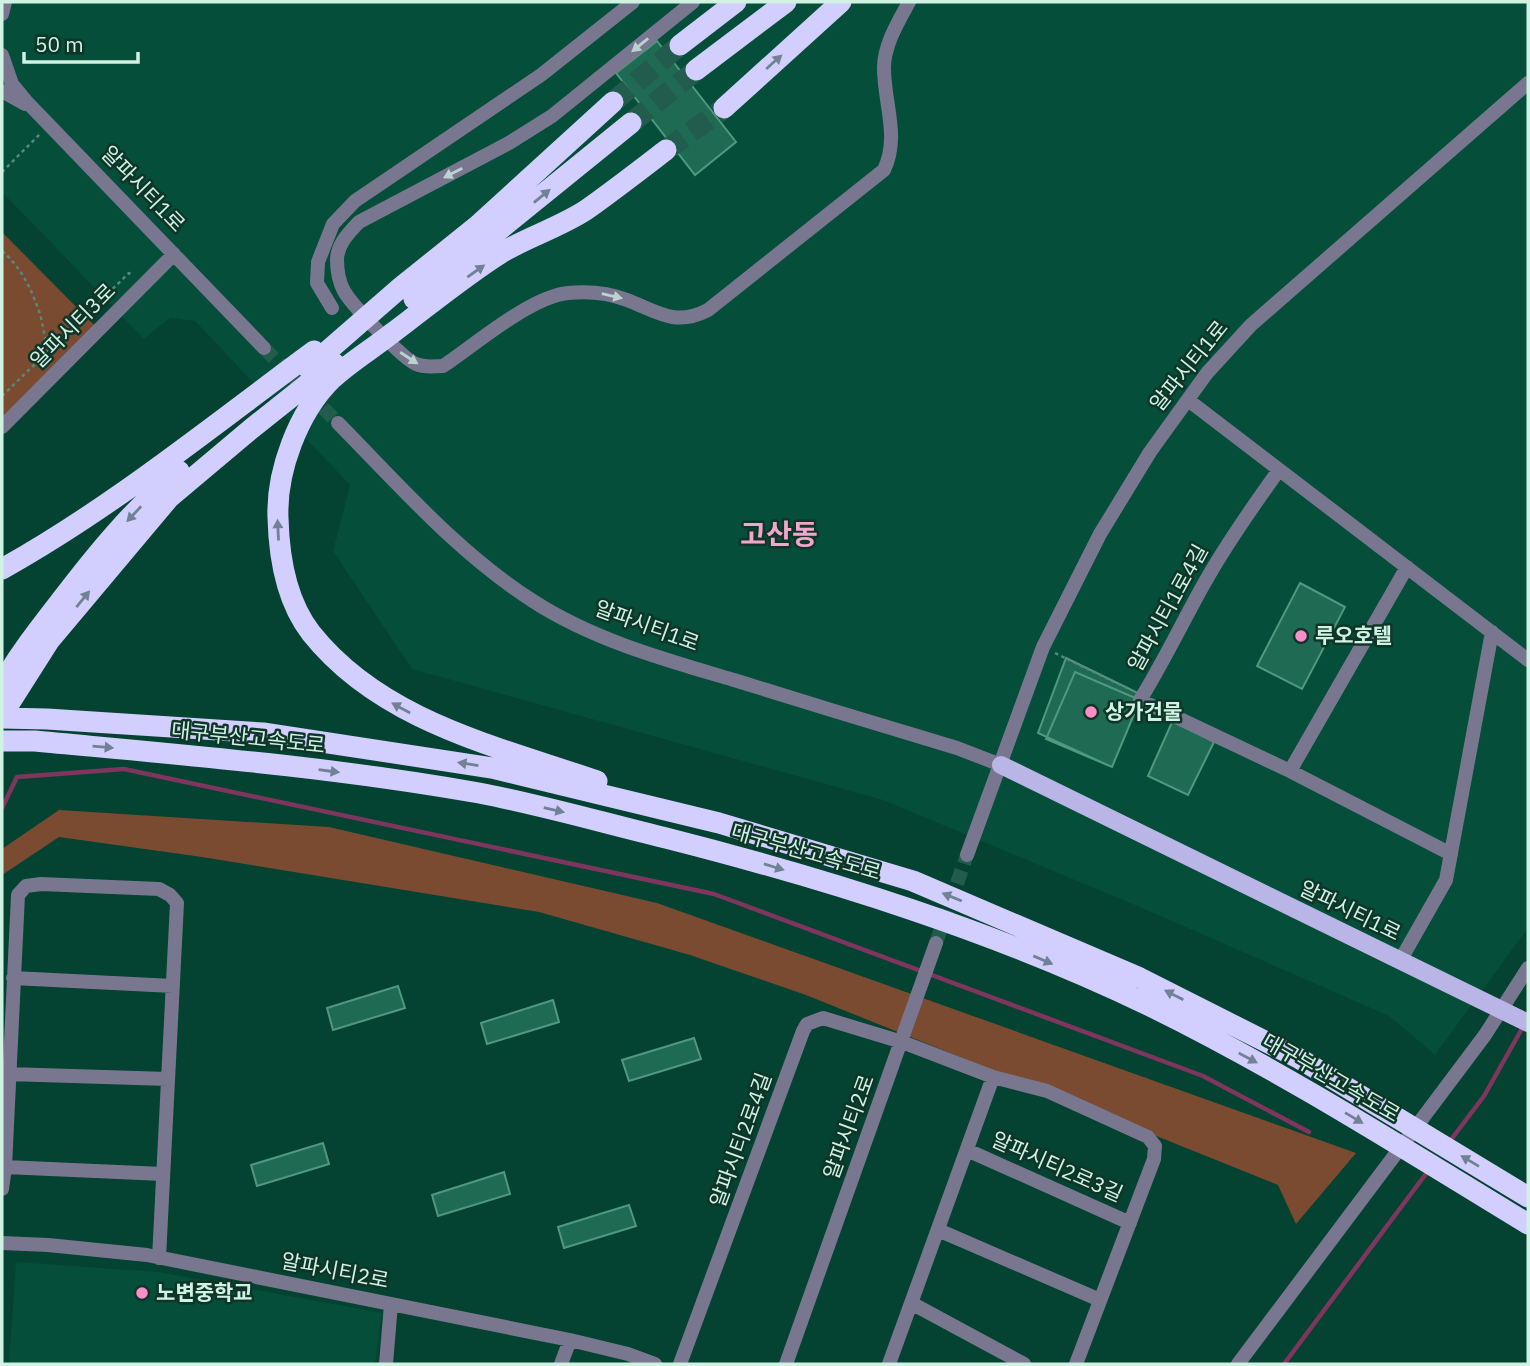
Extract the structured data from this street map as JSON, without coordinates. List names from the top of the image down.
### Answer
{
  "streets": {
    "highway": ["대구부산고속도로"],
    "main road": ["알파시티1로"],
    "street": [
      "알파시티3로",
      "알파시티1로4길",
      "알파시티2로",
      "알파시티2로4길",
      "알파시티2로3길"
    ]
  },
  "crossings": [
    ["알파시티1로", "알파시티3로"],
    ["알파시티2로", "알파시티2로4길"],
    ["알파시티2로", "알파시티2로3길"],
    ["알파시티2로4길", "알파시티2로3길"]
  ],
  "districts": ["고산동"],
  "places": ["루오호텔", "상가건물", "노변중학교"],
  "scale_bar": "50 m"
}
